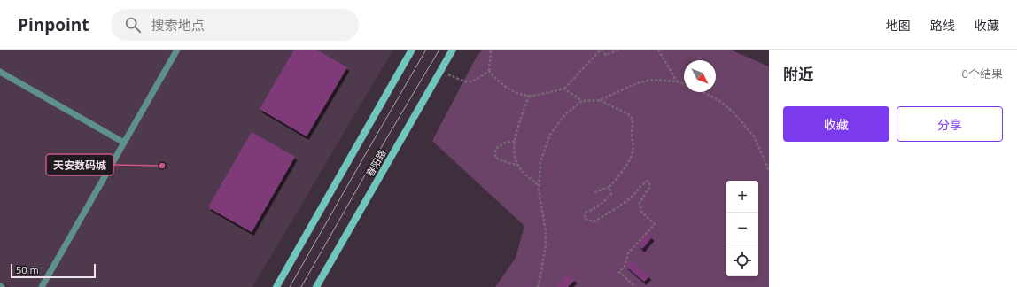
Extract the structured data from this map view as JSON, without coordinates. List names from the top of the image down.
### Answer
{
  "streets": {
    "main road": ["春阳路"]
  },
  "places": ["天安数码城"],
  "scale_bar": "50 m",
  "north": "bottom right",
  "page": {
    "header": "Pinpoint",
    "search": "搜索地点",
    "nav": ["地图", "路线", "收藏"],
    "heading": ["附近", "0个结果"],
    "buttons": ["收藏", "分享"],
    "map_buttons": ["+", "−"],
    "scale": "50 m"
  }
}
